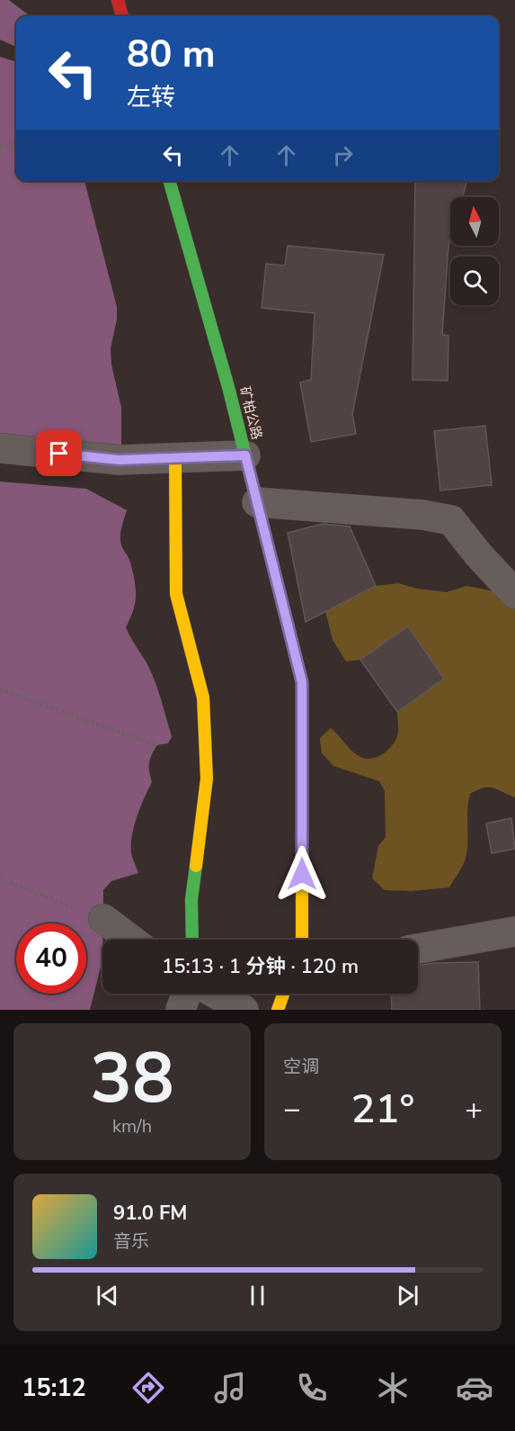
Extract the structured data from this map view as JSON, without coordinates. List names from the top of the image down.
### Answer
{
  "streets": {
    "street": ["矿柏公路"]
  },
  "north": "top",
  "page": {
    "turn": ["80 m", "左转"],
    "limit": "40",
    "trip": "15:13 · 1 分钟 · 120 m",
    "tile": [
      ["38", "km/h"],
      "空调"
    ],
    "heat": ["−", "21°", "+"],
    "song": ["91.0 FM", "音乐"],
    "tabs": "15:12"
  }
}
